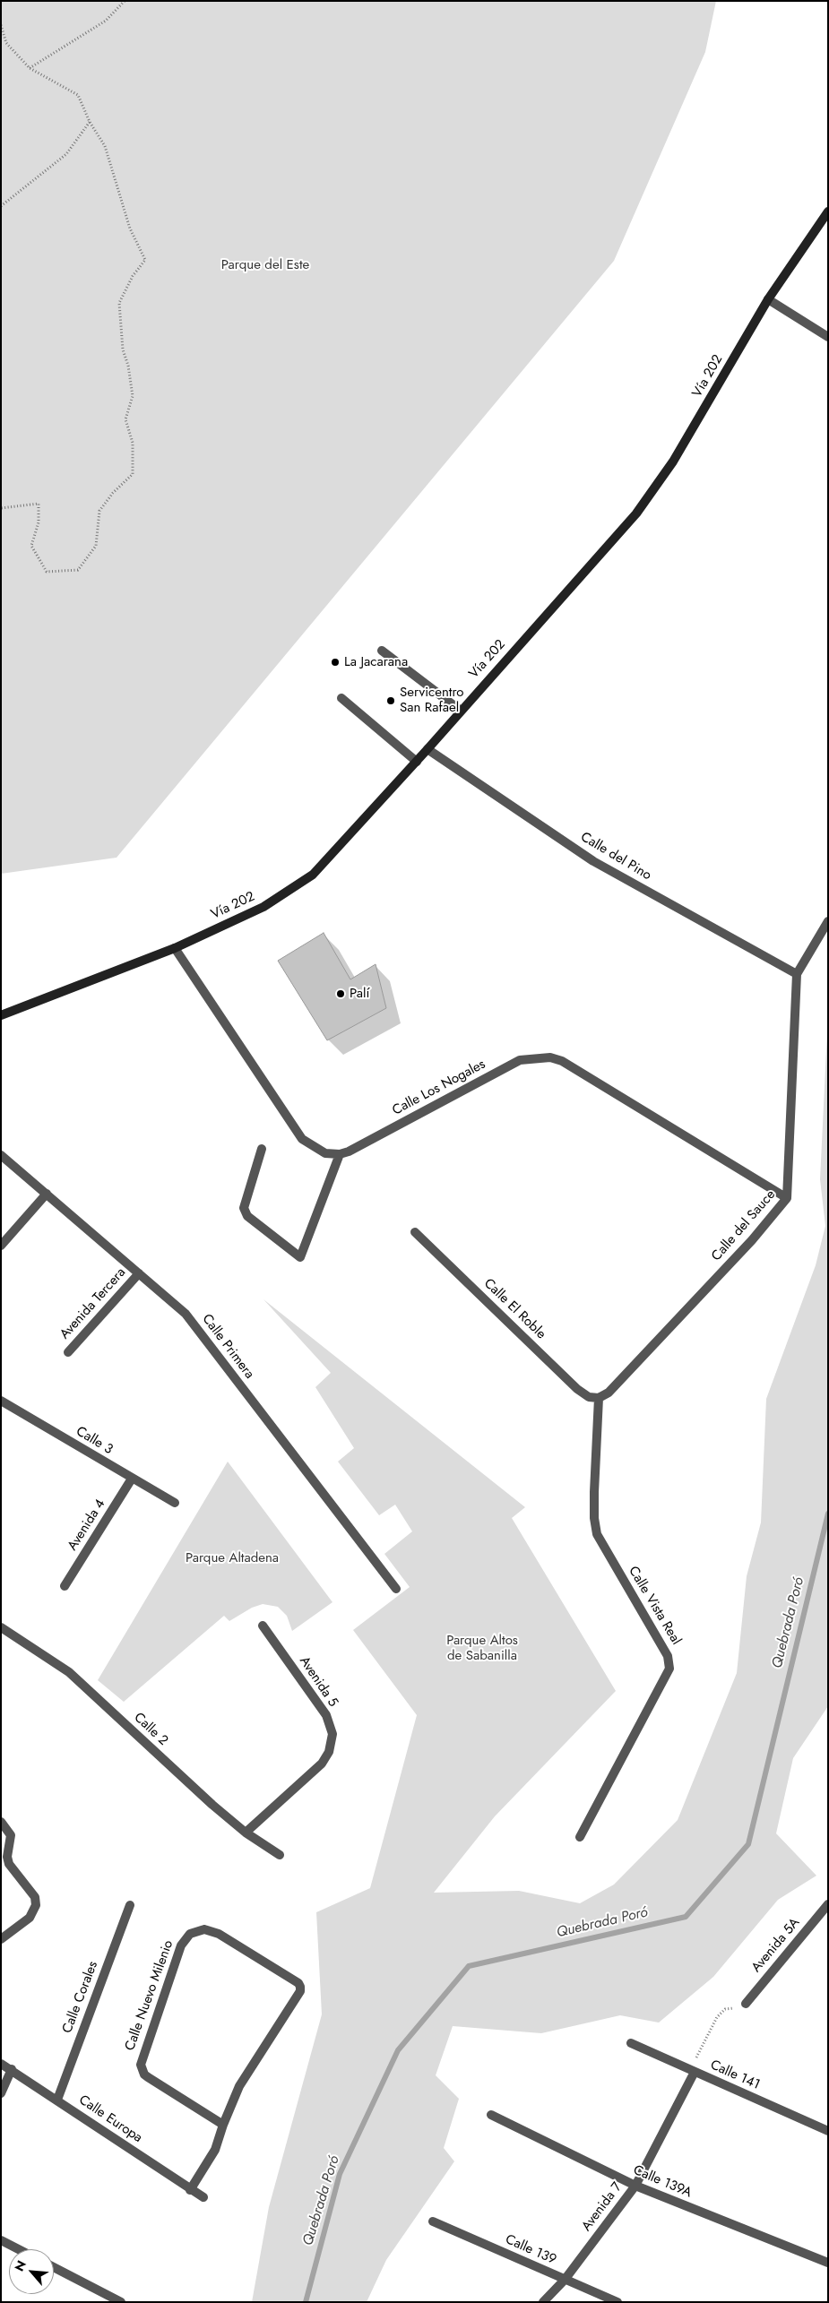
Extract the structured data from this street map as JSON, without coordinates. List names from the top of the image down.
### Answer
{
  "streets": {
    "main road": ["Vía 202"],
    "street": [
      "Calle del Pino",
      "Calle Los Nogales",
      "Calle del Sauce",
      "Avenida Tercera",
      "Calle El Roble",
      "Calle Primera",
      "Calle 3",
      "Avenida 4",
      "Calle Vista Real",
      "Avenida 5",
      "Calle 2",
      "Avenida 5A",
      "Calle Nuevo Milenio",
      "Calle Corales",
      "Calle 141",
      "Calle Europa",
      "Calle 139A",
      "Avenida 7",
      "Calle 139"
    ]
  },
  "crossings": [
    ["Vía 202", "Calle del Pino"],
    ["Calle del Pino", "Calle del Sauce"],
    ["Calle Los Nogales", "Calle del Sauce"],
    ["Calle del Sauce", "Calle El Roble"],
    ["Calle del Sauce", "Calle Vista Real"],
    ["Avenida Tercera", "Calle Primera"],
    ["Calle El Roble", "Calle Vista Real"],
    ["Calle 3", "Avenida 4"],
    ["Avenida 5", "Calle 2"],
    ["Calle Nuevo Milenio", "Calle Europa"],
    ["Calle Corales", "Calle Europa"],
    ["Calle 141", "Avenida 7"],
    ["Calle 139A", "Avenida 7"],
    ["Avenida 7", "Calle 139"]
  ],
  "water": ["Quebrada Poró"],
  "parks": ["Parque del Este", "Parque Altadena", "Parque Altos de Sabanilla"],
  "places": ["La Jacarana", "Servicentro San Rafael", "Palí"],
  "north": "top left"
}
